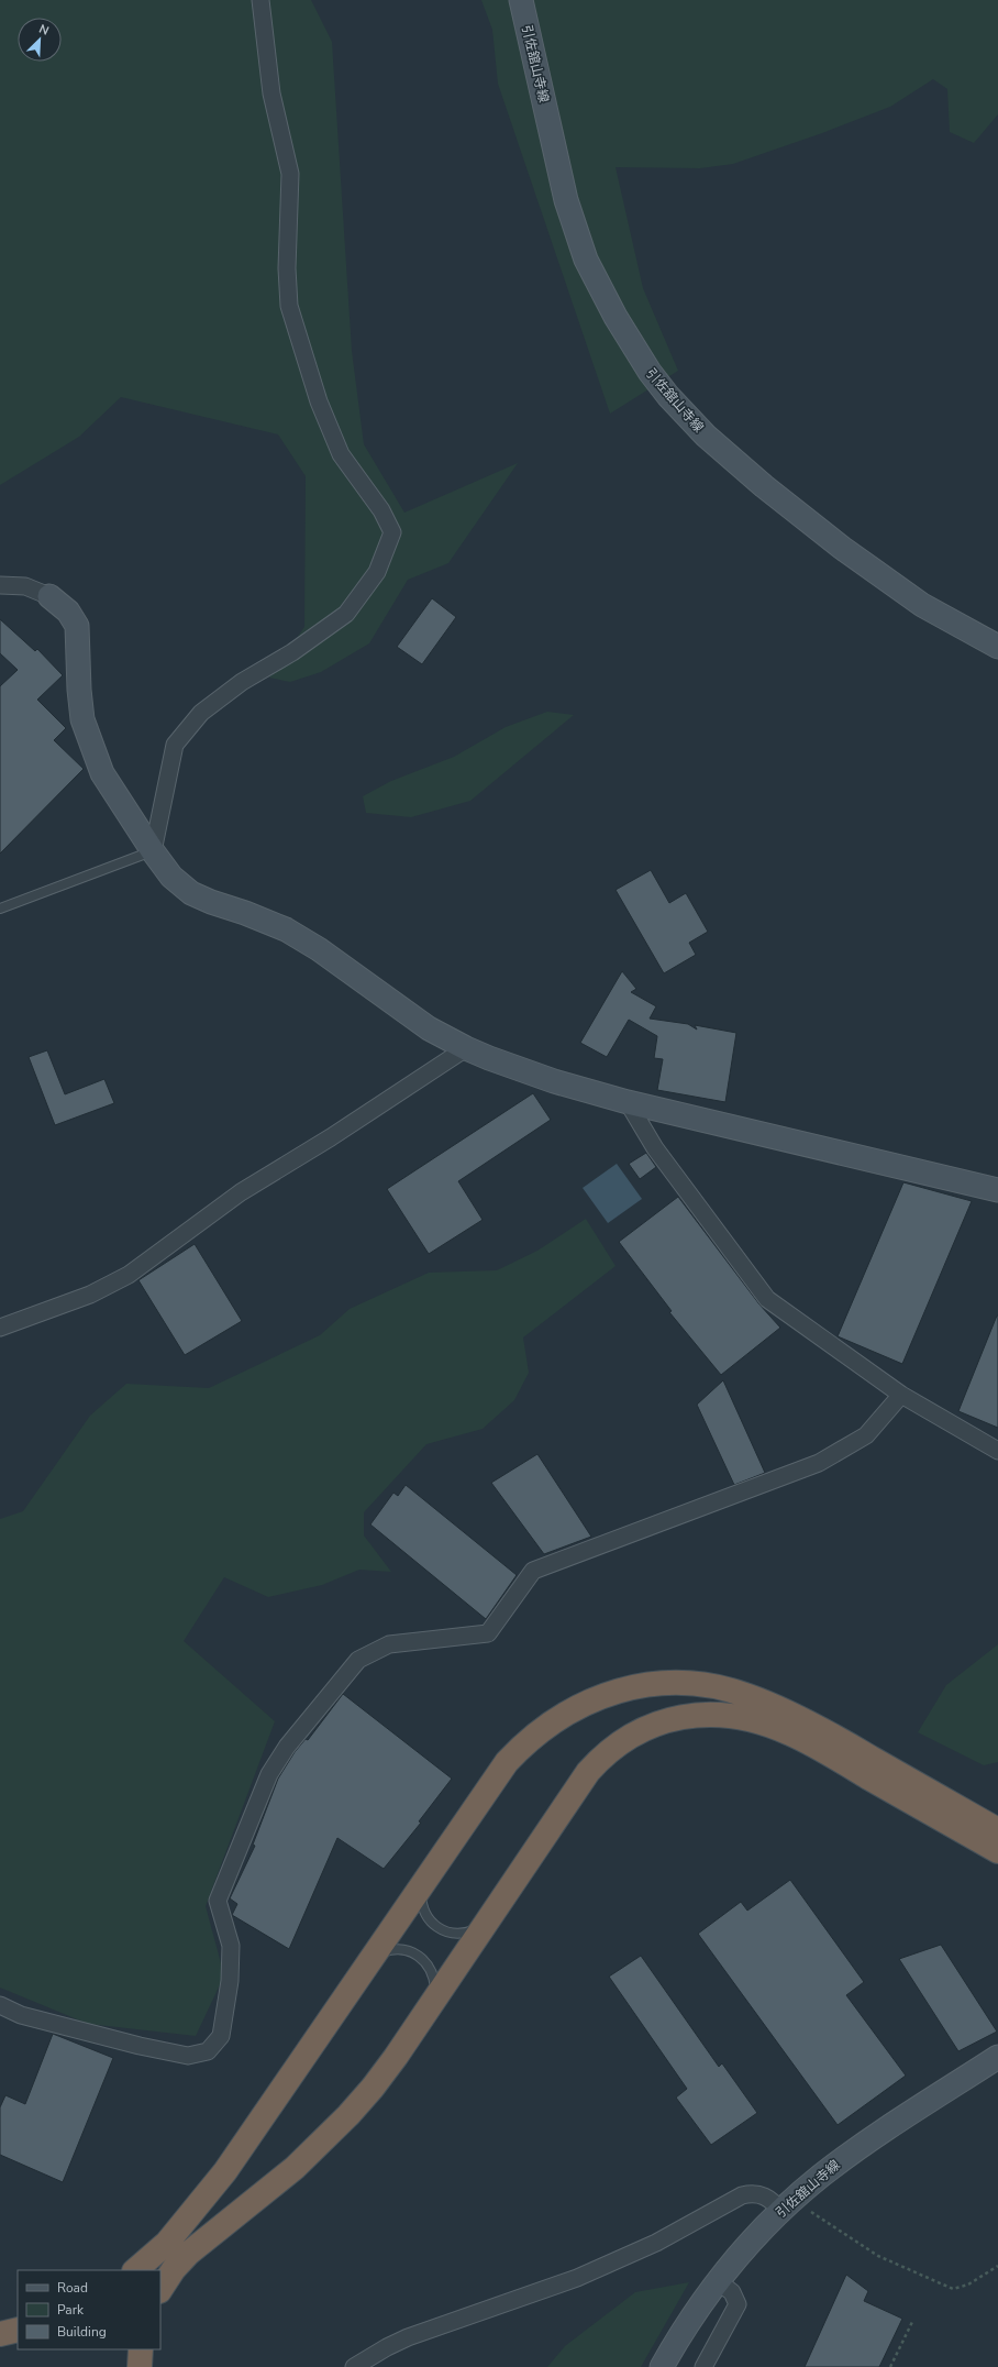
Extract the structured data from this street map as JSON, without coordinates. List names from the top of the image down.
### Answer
{
  "streets": {
    "main road": ["引佐舘山寺線"]
  },
  "legend": ["Road", "Park", "Building"],
  "north": "top right"
}
